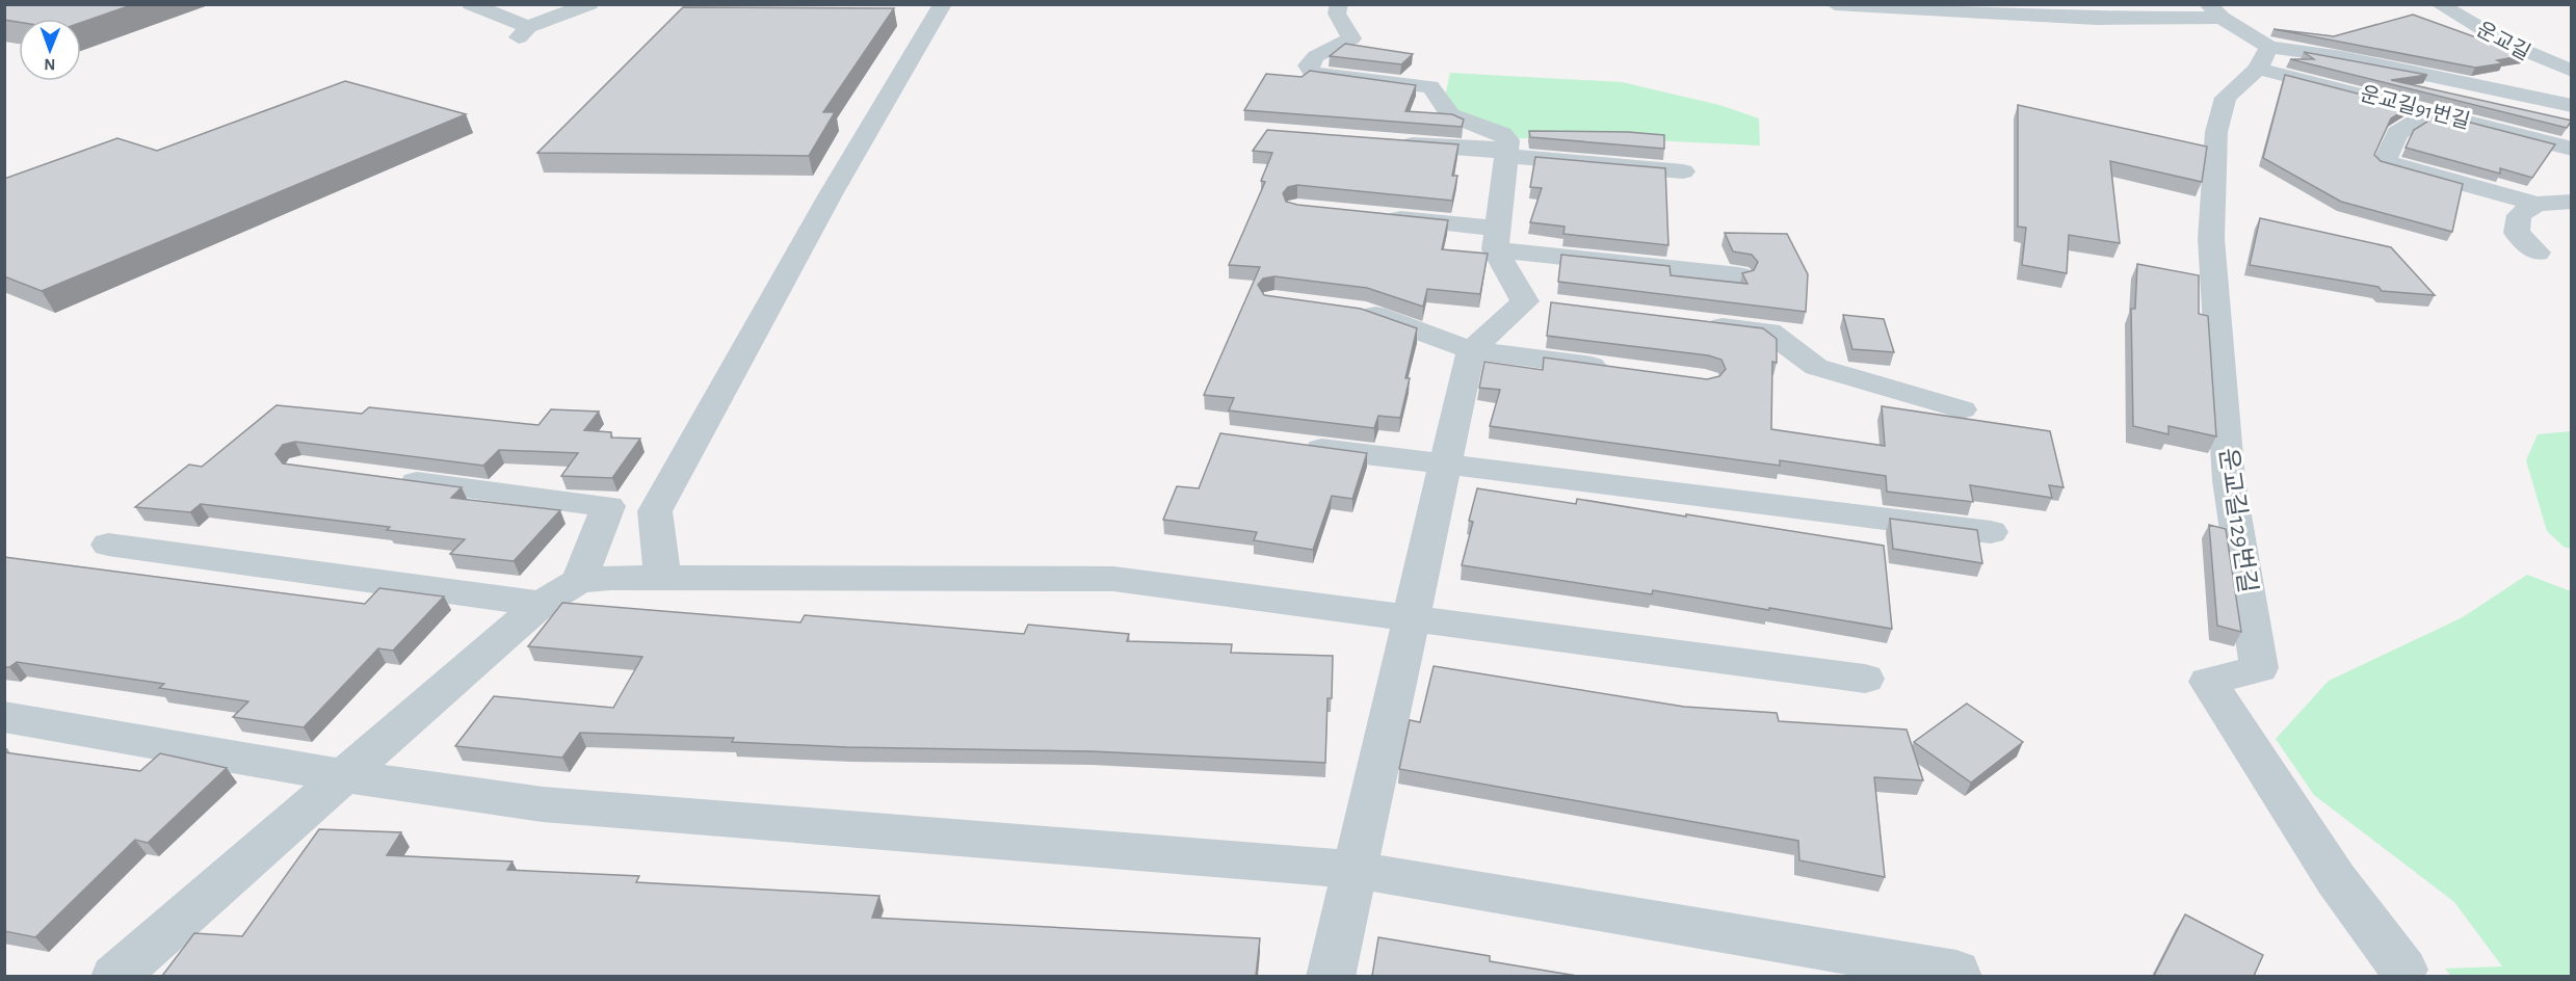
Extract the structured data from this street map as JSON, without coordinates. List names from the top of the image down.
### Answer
{
  "streets": {
    "street": ["운교길", "운교길91번길", "운교길129번길"]
  },
  "crossings": [
    ["운교길91번길", "운교길129번길"]
  ],
  "north": "bottom"
}
